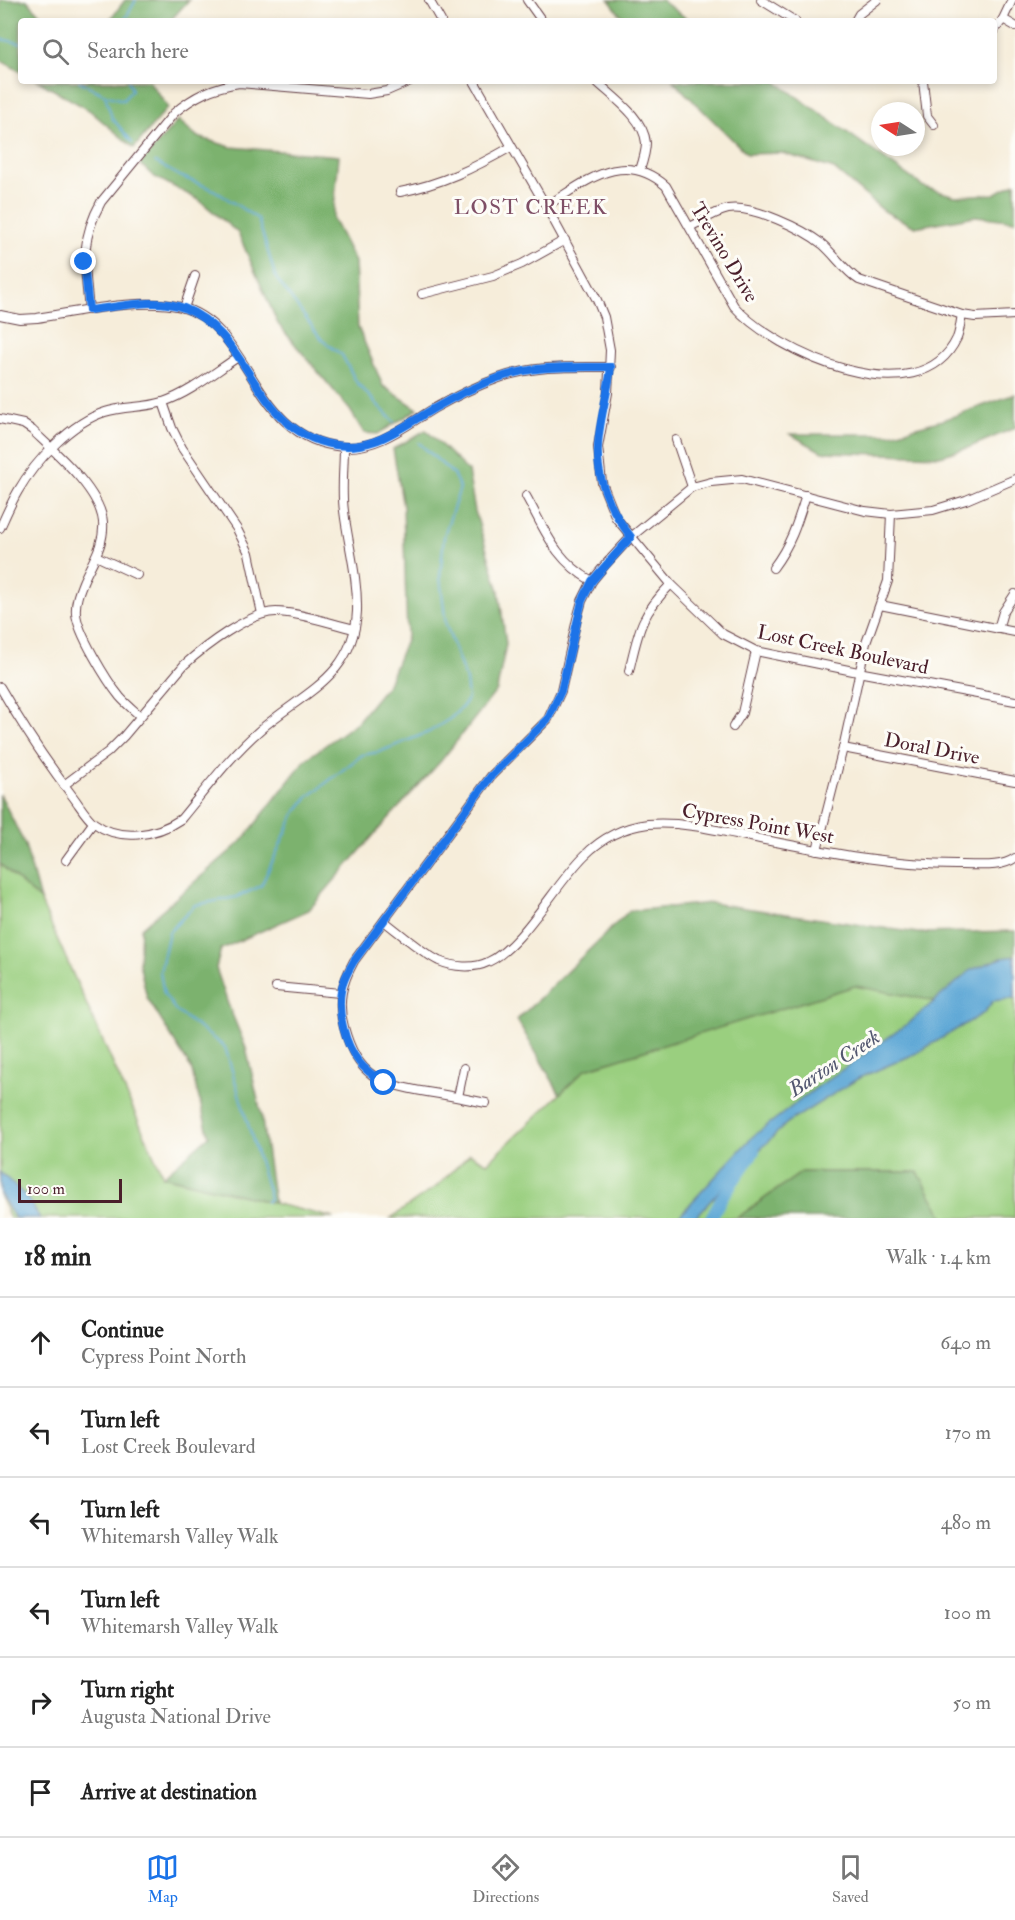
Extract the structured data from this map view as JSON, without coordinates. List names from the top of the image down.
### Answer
{
  "streets": {
    "street": [
      "Trevino Drive",
      "Lost Creek Boulevard",
      "Doral Drive",
      "Cypress Point West"
    ]
  },
  "districts": ["LOST CREEK"],
  "water": ["Barton Creek"],
  "scale_bar": "100 m",
  "north": "left",
  "page": {
    "search": "Search here",
    "scale": "100 m",
    "heading": ["18 min", "Walk · 1.4 km"],
    "list": [
      ["Continue", "Cypress Point North", "640 m"],
      ["Turn left", "Lost Creek Boulevard", "170 m"],
      ["Turn left", "Whitemarsh Valley Walk", "480 m"],
      ["Turn left", "Whitemarsh Valley Walk", "100 m"],
      ["Turn right", "Augusta National Drive", "50 m"],
      "Arrive at destination"
    ],
    "nav": ["Map", "Directions", "Saved"]
  }
}
